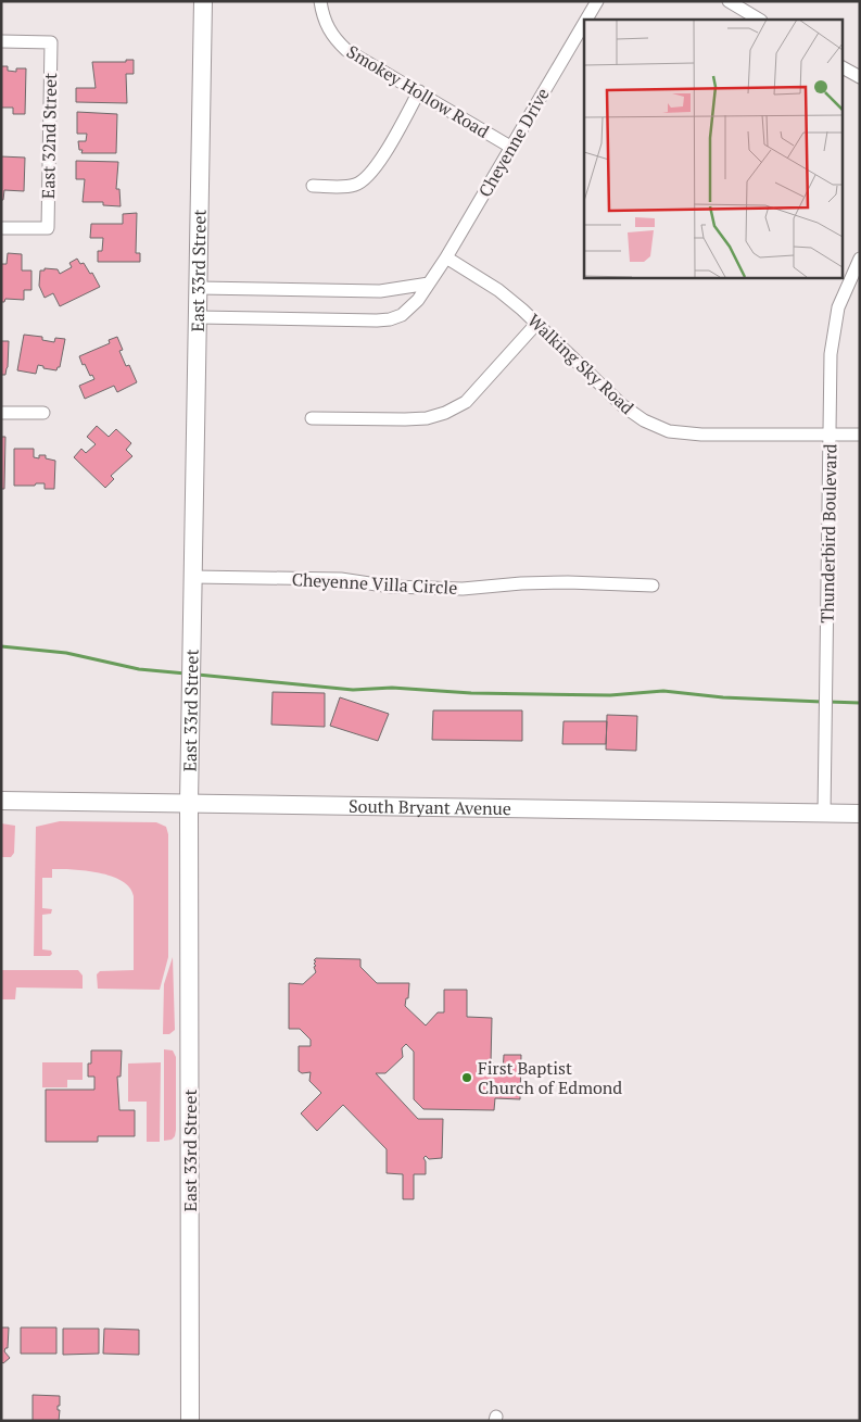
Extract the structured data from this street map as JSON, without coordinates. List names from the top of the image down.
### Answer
{
  "streets": {
    "street": [
      "Smokey Hollow Road",
      "East 32nd Street",
      "Cheyenne Drive",
      "East 33rd Street",
      "Walking Sky Road",
      "Thunderbird Boulevard",
      "Cheyenne Villa Circle",
      "South Bryant Avenue"
    ]
  },
  "crossings": [
    ["Smokey Hollow Road", "Cheyenne Drive"],
    ["Cheyenne Drive", "East 33rd Street"],
    ["Cheyenne Drive", "Walking Sky Road"],
    ["East 33rd Street", "Cheyenne Villa Circle"],
    ["East 33rd Street", "South Bryant Avenue"],
    ["Walking Sky Road", "Thunderbird Boulevard"],
    ["Thunderbird Boulevard", "South Bryant Avenue"]
  ],
  "places": ["First Baptist Church of Edmond"]
}
